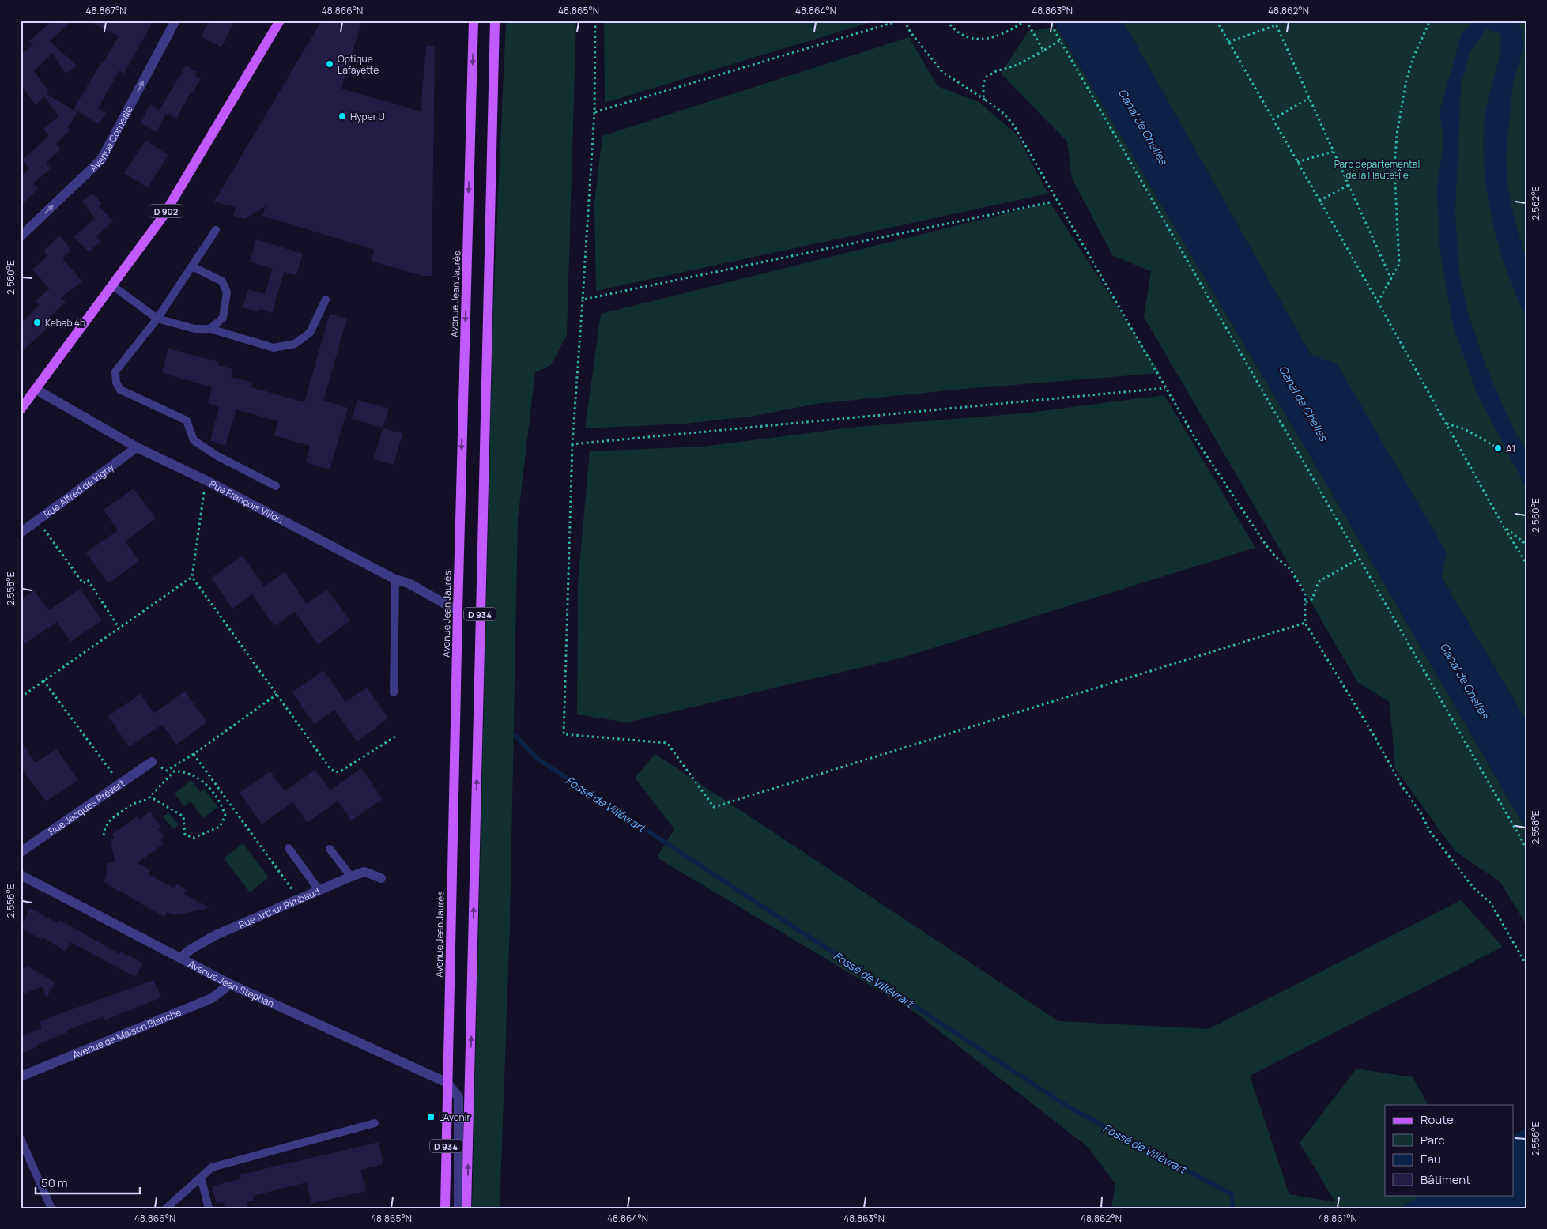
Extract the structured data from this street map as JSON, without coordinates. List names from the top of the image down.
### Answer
{
  "streets": {
    "main road": ["D 902", "Avenue Jean Jaurès", "D 934"],
    "street": [
      "Avenue Corneille",
      "Rue Alfred de Vigny",
      "Rue François Villon",
      "Rue Jacques Prévert",
      "Rue Arthur Rimbaud",
      "Avenue Jean Stephan",
      "Avenue de Maison Blanche"
    ]
  },
  "crossings": [
    ["D 902", "Rue François Villon"],
    ["Avenue Jean Jaurès", "Rue François Villon"],
    ["Avenue Jean Jaurès", "Avenue Jean Stephan"],
    ["Rue Alfred de Vigny", "Rue François Villon"],
    ["Rue Arthur Rimbaud", "Avenue Jean Stephan"],
    ["Avenue Jean Stephan", "Avenue de Maison Blanche"]
  ],
  "one_way": ["Avenue Corneille"],
  "water": ["Canal de Chelles", "Fossé de Villévrart"],
  "parks": ["Parc départemental de la Haute-Île"],
  "places": {
    "other": [
      "Optique Lafayette",
      "Hyper U",
      "Kebab 4b",
      "A1"
    ],
    "transit": ["L'Avenir"]
  },
  "legend": [
    "Route",
    "Parc",
    "Eau",
    "Bâtiment"
  ],
  "scale_bar": "50 m",
  "coordinates": [
    "48.867°N",
    "48.866°N",
    "48.865°N",
    "48.864°N",
    "48.863°N",
    "48.862°N",
    "2.562°E",
    "2.560°E",
    "2.558°E",
    "2.556°E",
    "48.861°N"
  ]
}
